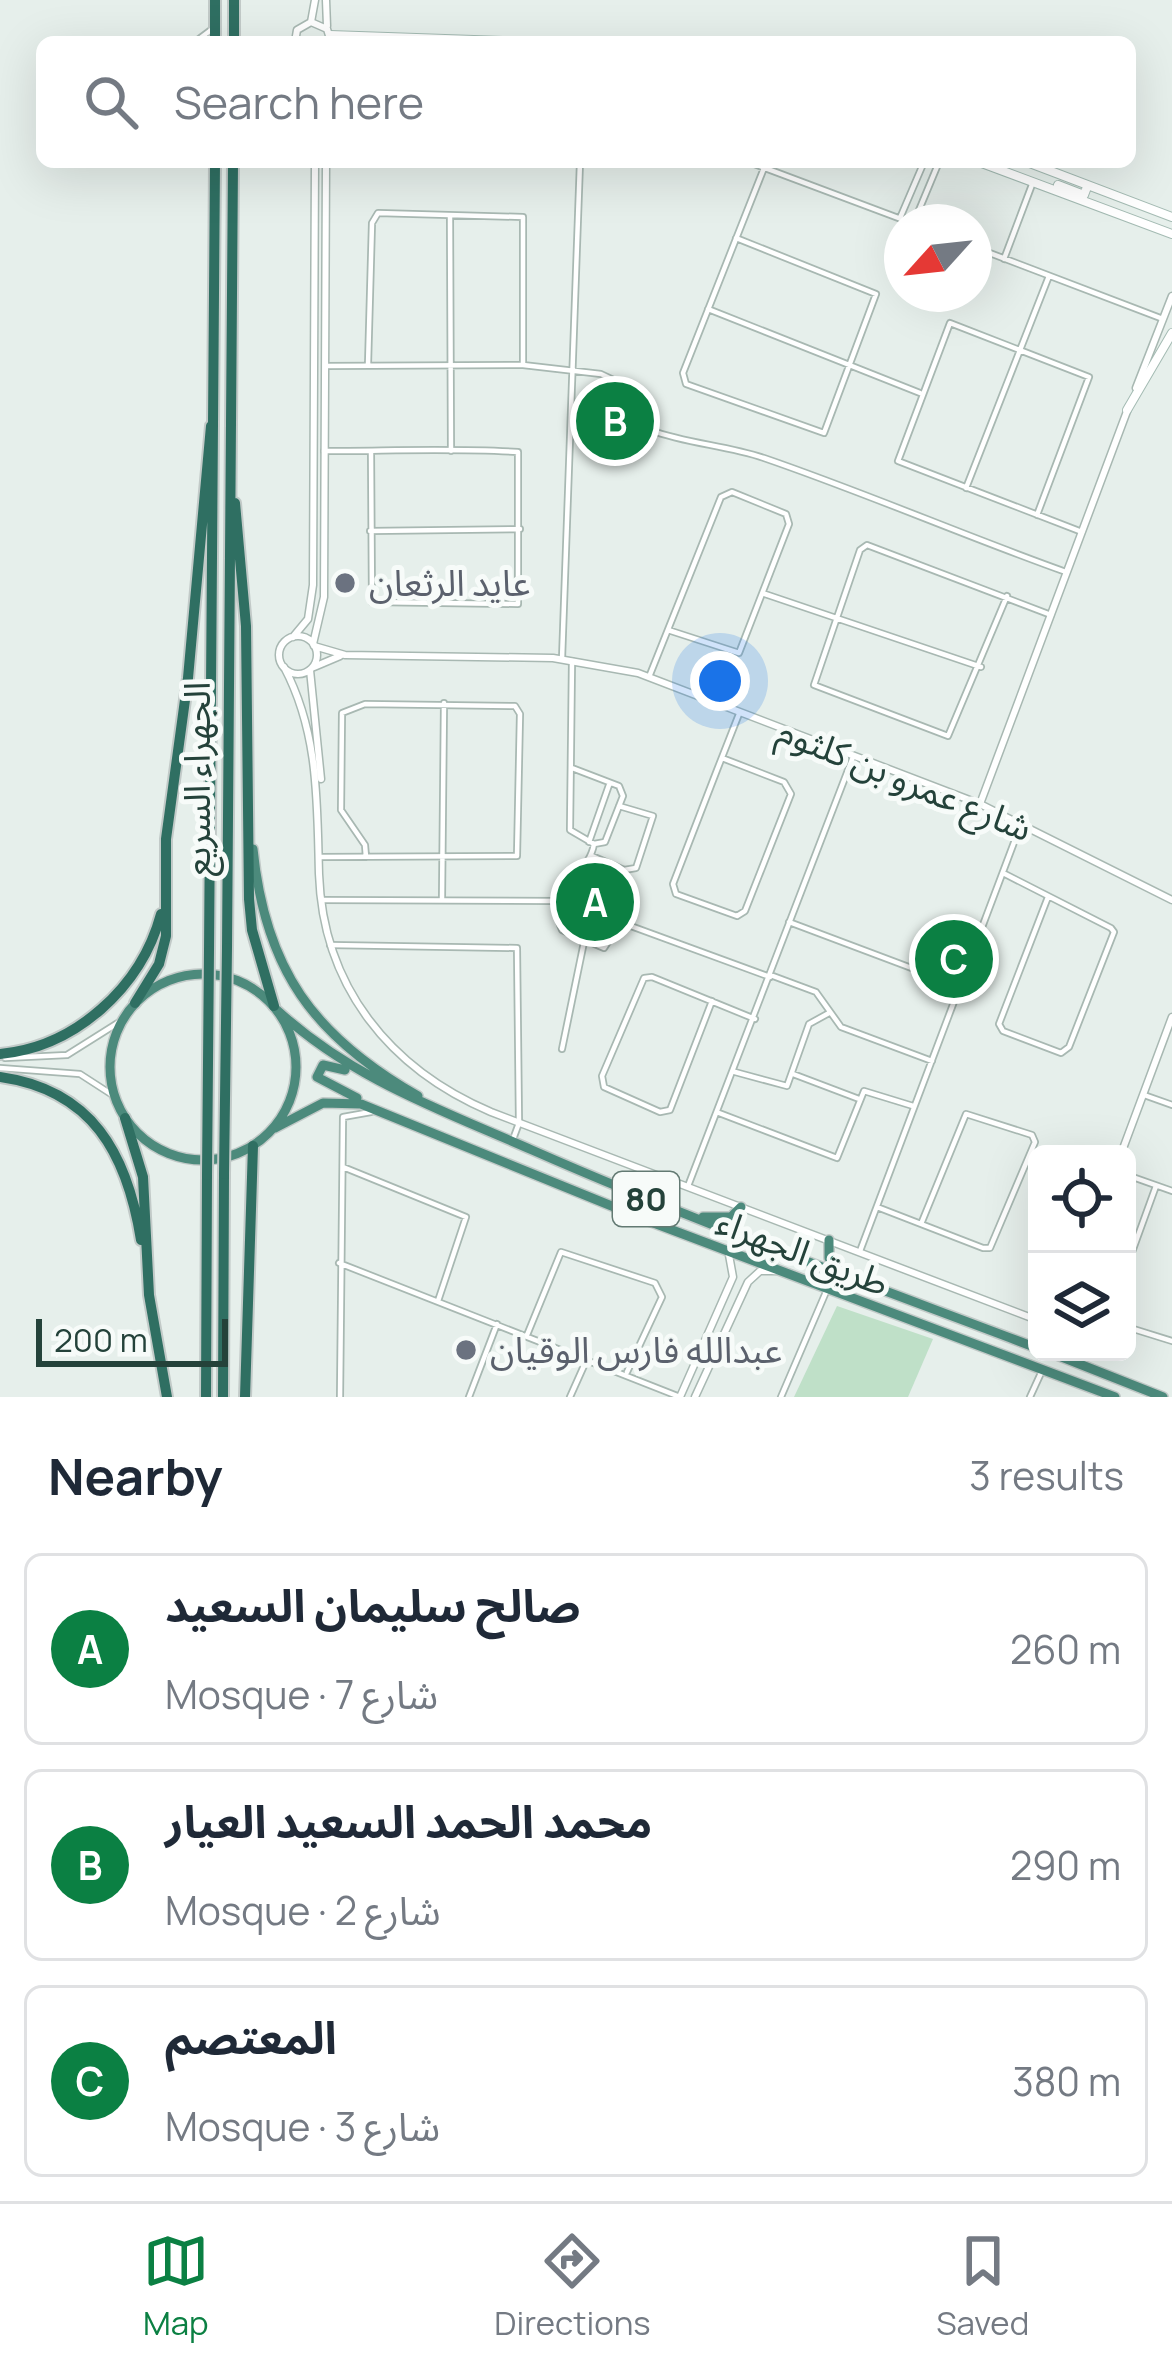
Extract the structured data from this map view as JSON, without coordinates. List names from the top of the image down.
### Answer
{
  "streets": {
    "highway": ["الجهراء السريع", "80", "طريق الجهراء"],
    "street": ["شارع عمرو بن كلثوم"]
  },
  "crossings": [
    ["الجهراء السريع", "80"],
    ["الجهراء السريع", "طريق الجهراء"],
    ["80", "طريق الجهراء"]
  ],
  "places": ["عايد الرثعان", "عبدالله فارس الوقيان"],
  "scale_bar": "200 m",
  "north": "bottom left",
  "page": {
    "search": "Search here",
    "pins": ["B", "A", "C"],
    "scale": "200 m",
    "heading": ["Nearby", "3 results"],
    "list": [
      {
        "mark": "A",
        "name": "صالح سليمان السعيد",
        "note": "Mosque · شارع 7",
        "value": "260 m"
      },
      {
        "mark": "B",
        "name": "محمد الحمد السعيد العيار",
        "note": "Mosque · شارع 2",
        "value": "290 m"
      },
      {
        "mark": "C",
        "name": "المعتصم",
        "note": "Mosque · شارع 3",
        "value": "380 m"
      }
    ],
    "nav": ["Map", "Directions", "Saved"]
  }
}
